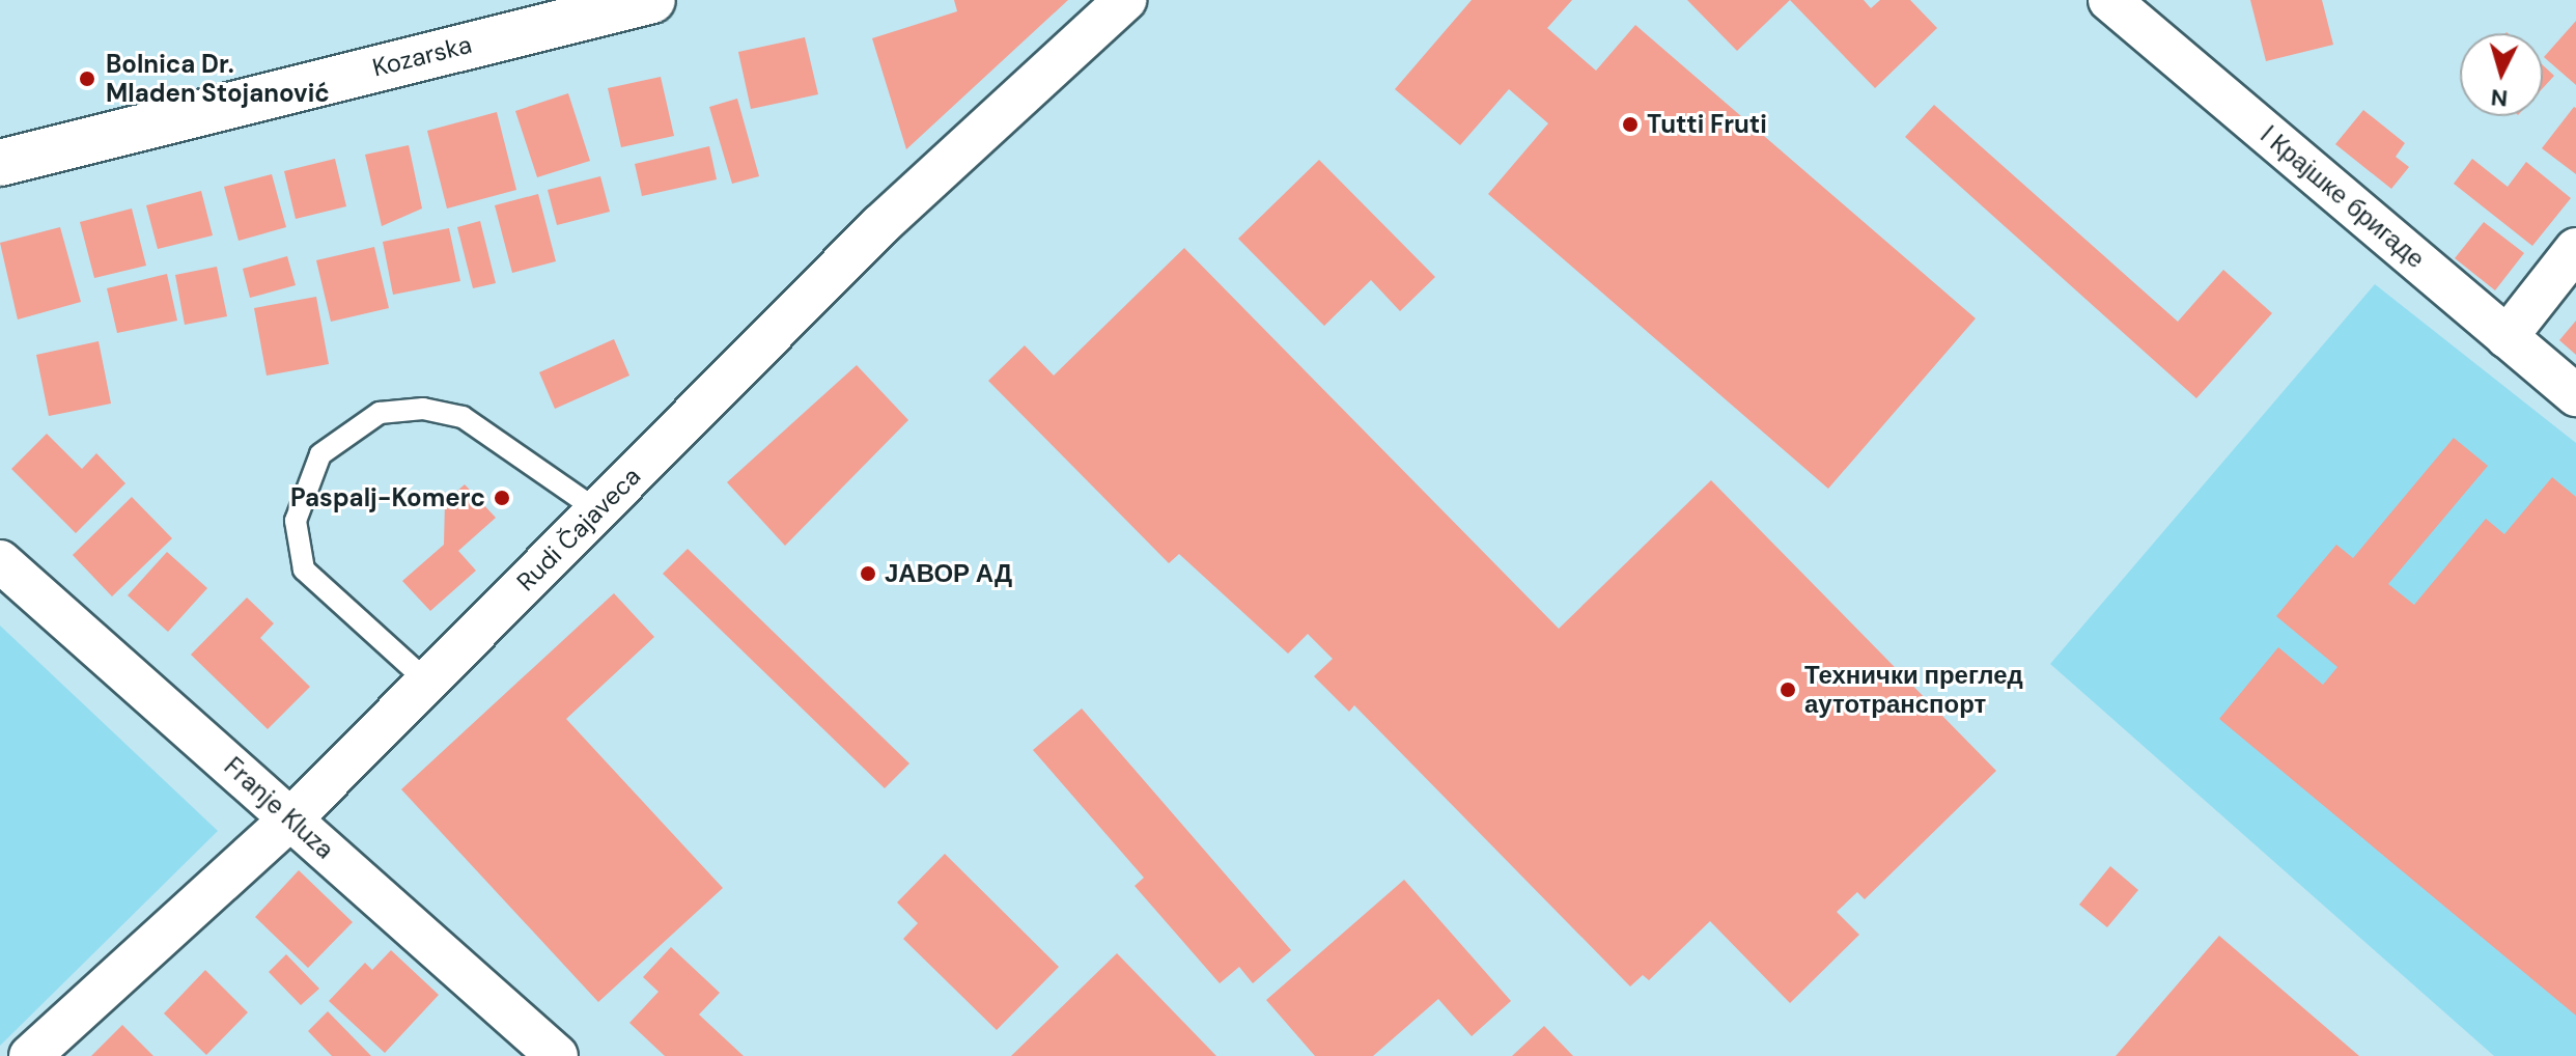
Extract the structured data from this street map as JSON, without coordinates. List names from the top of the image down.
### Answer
{
  "streets": {
    "street": [
      "Kozarska",
      "I Крајшке бригаде",
      "Rudi Čajaveca",
      "Franje Kluza"
    ]
  },
  "crossings": [
    ["Rudi Čajaveca", "Franje Kluza"]
  ],
  "places": [
    "Bolnica Dr. Mladen Stojanović",
    "Tutti Fruti",
    "Paspalj-Komerc",
    "ЈАВОР АД",
    "Технички преглед аутотранспорт"
  ],
  "north": "bottom"
}
